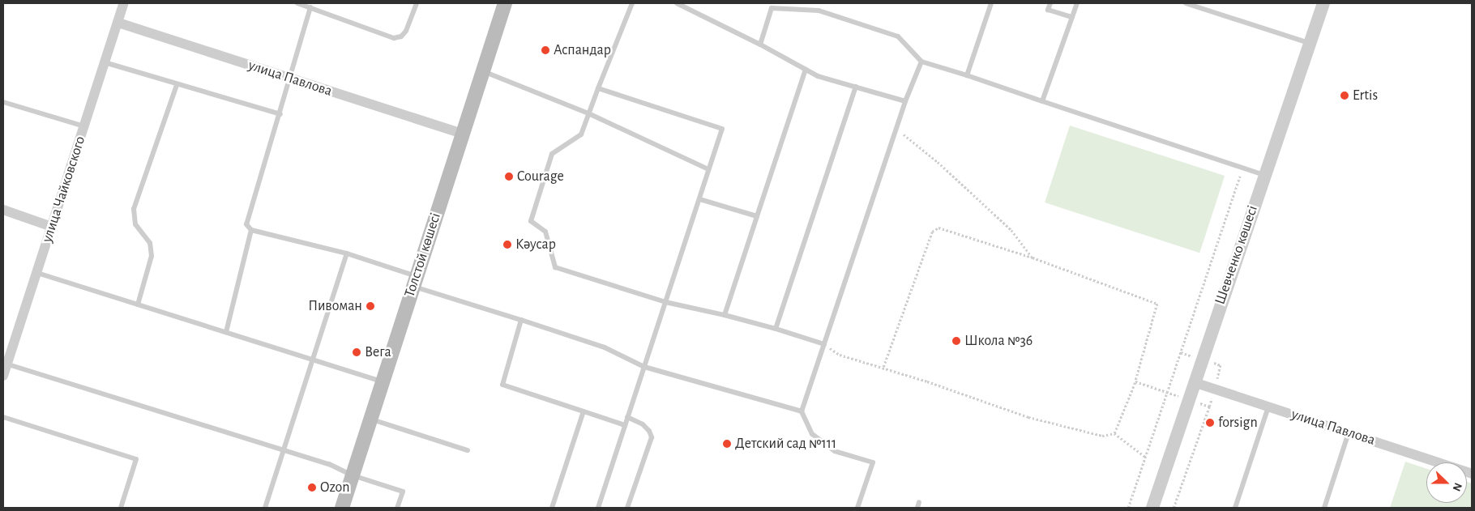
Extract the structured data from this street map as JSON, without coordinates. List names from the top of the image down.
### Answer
{
  "streets": {
    "main road": ["Толстой көшесі"],
    "street": ["улица Павлова", "улица Чайковского", "Шевченко көшесі"]
  },
  "crossings": [
    ["улица Павлова", "улица Чайковского"],
    ["улица Павлова", "Толстой көшесі"],
    ["улица Павлова", "Шевченко көшесі"]
  ],
  "places": [
    "Аспандар",
    "Ertis",
    "Courage",
    "Кәусар",
    "Пивоман",
    "Школа №36",
    "Вега",
    "forsign",
    "Детский сад №111",
    "Ozon"
  ],
  "north": "right"
}
